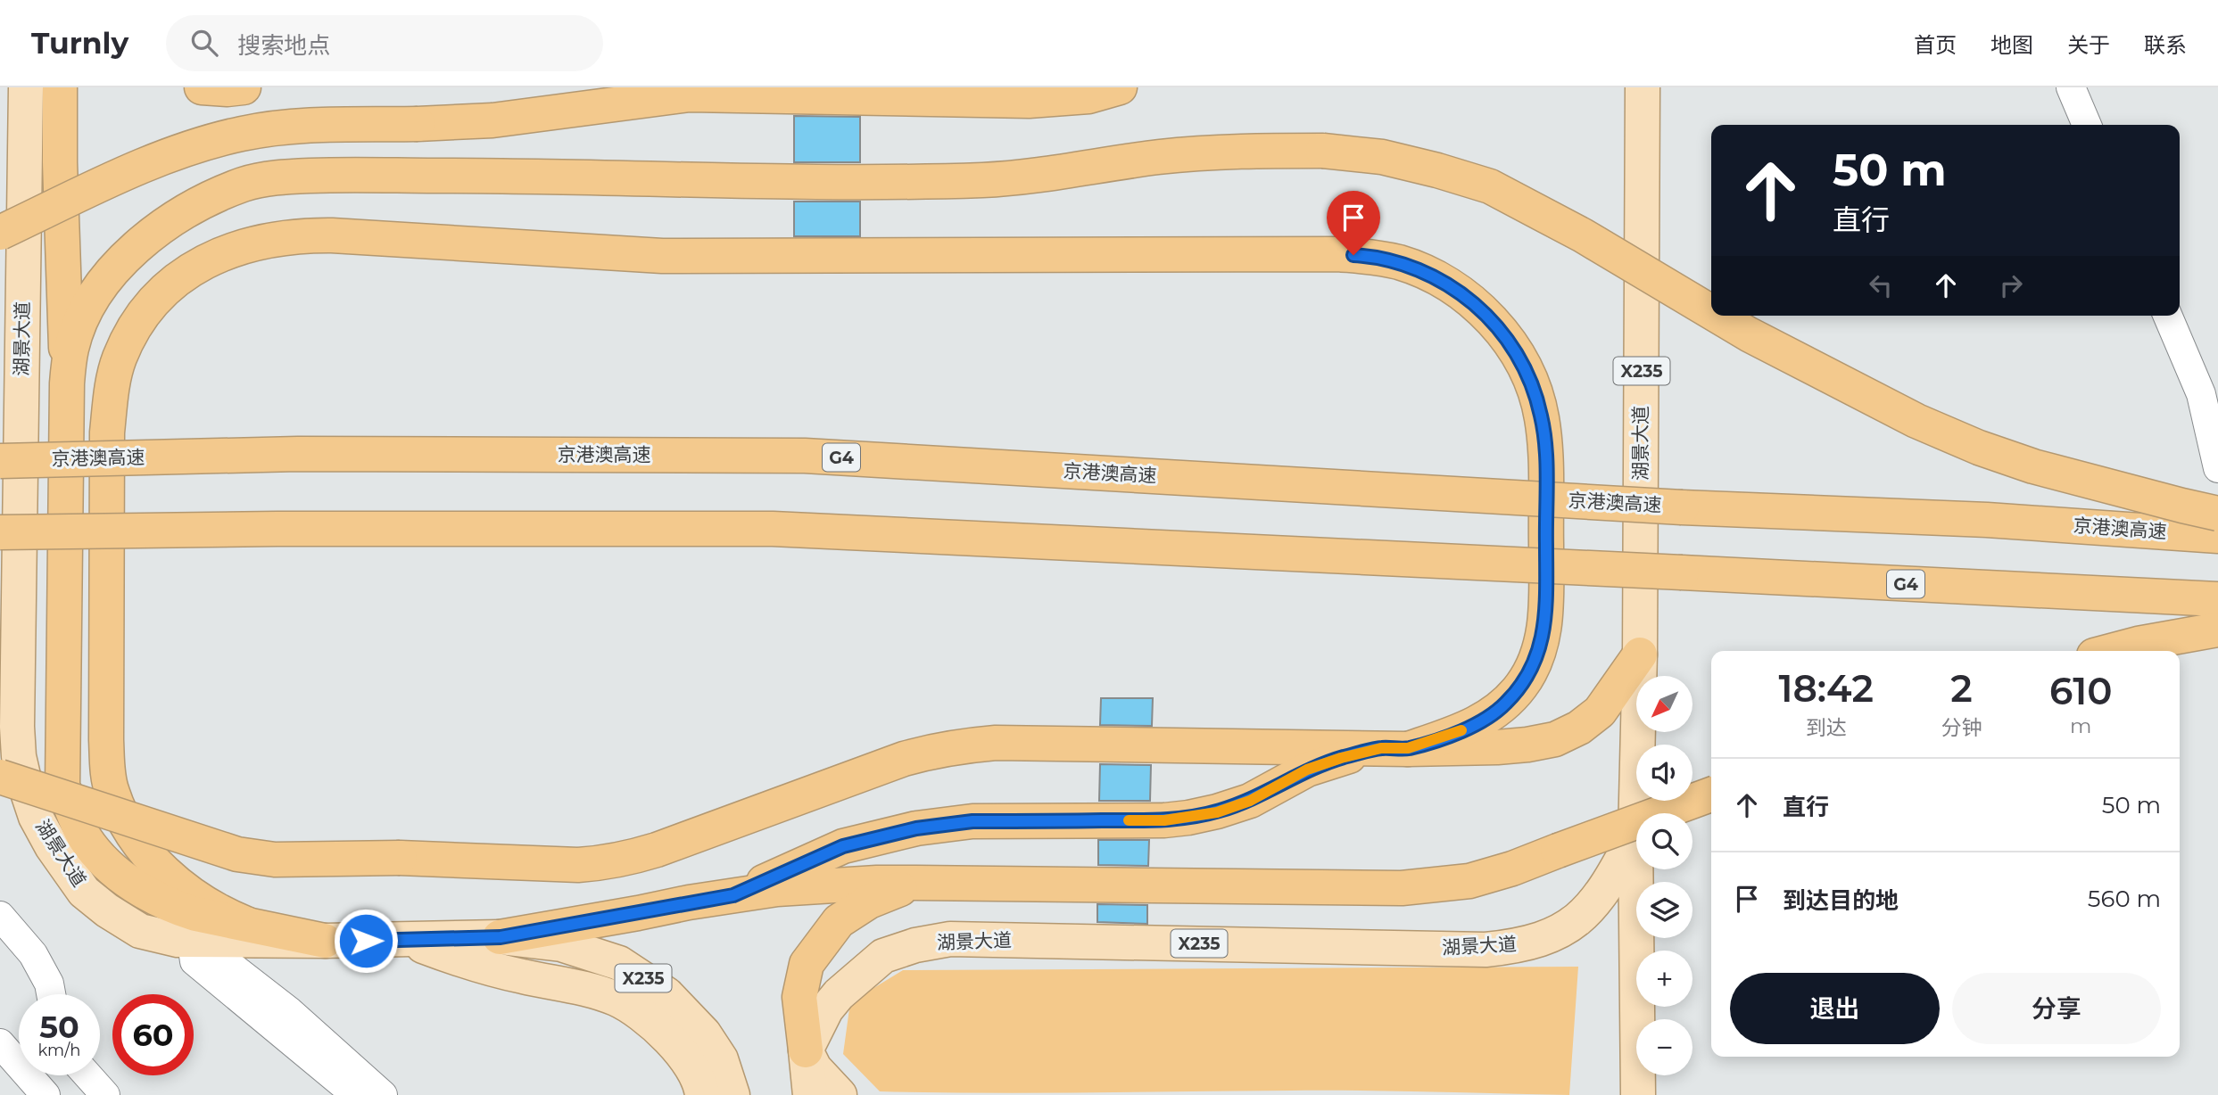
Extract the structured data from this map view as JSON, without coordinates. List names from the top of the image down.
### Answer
{
  "streets": {
    "highway": ["京港澳高速", "G4"],
    "main road": ["湖景大道", "X235"]
  },
  "north": "bottom left",
  "page": {
    "header": "Turnly",
    "search": "搜索地点",
    "nav": [
      "首页",
      "地图",
      "关于",
      "联系"
    ],
    "turn": ["50 m", "直行"],
    "eta": [
      "18:42",
      "到达",
      "2",
      "分钟",
      "610",
      "m"
    ],
    "map_buttons": ["+", "−"],
    "list": [
      {
        "name": "直行",
        "value": "50 m"
      },
      {
        "name": "到达目的地",
        "value": "560 m"
      }
    ],
    "buttons": ["退出", "分享"],
    "speed": "50 km/h",
    "limit": "60"
  }
}
